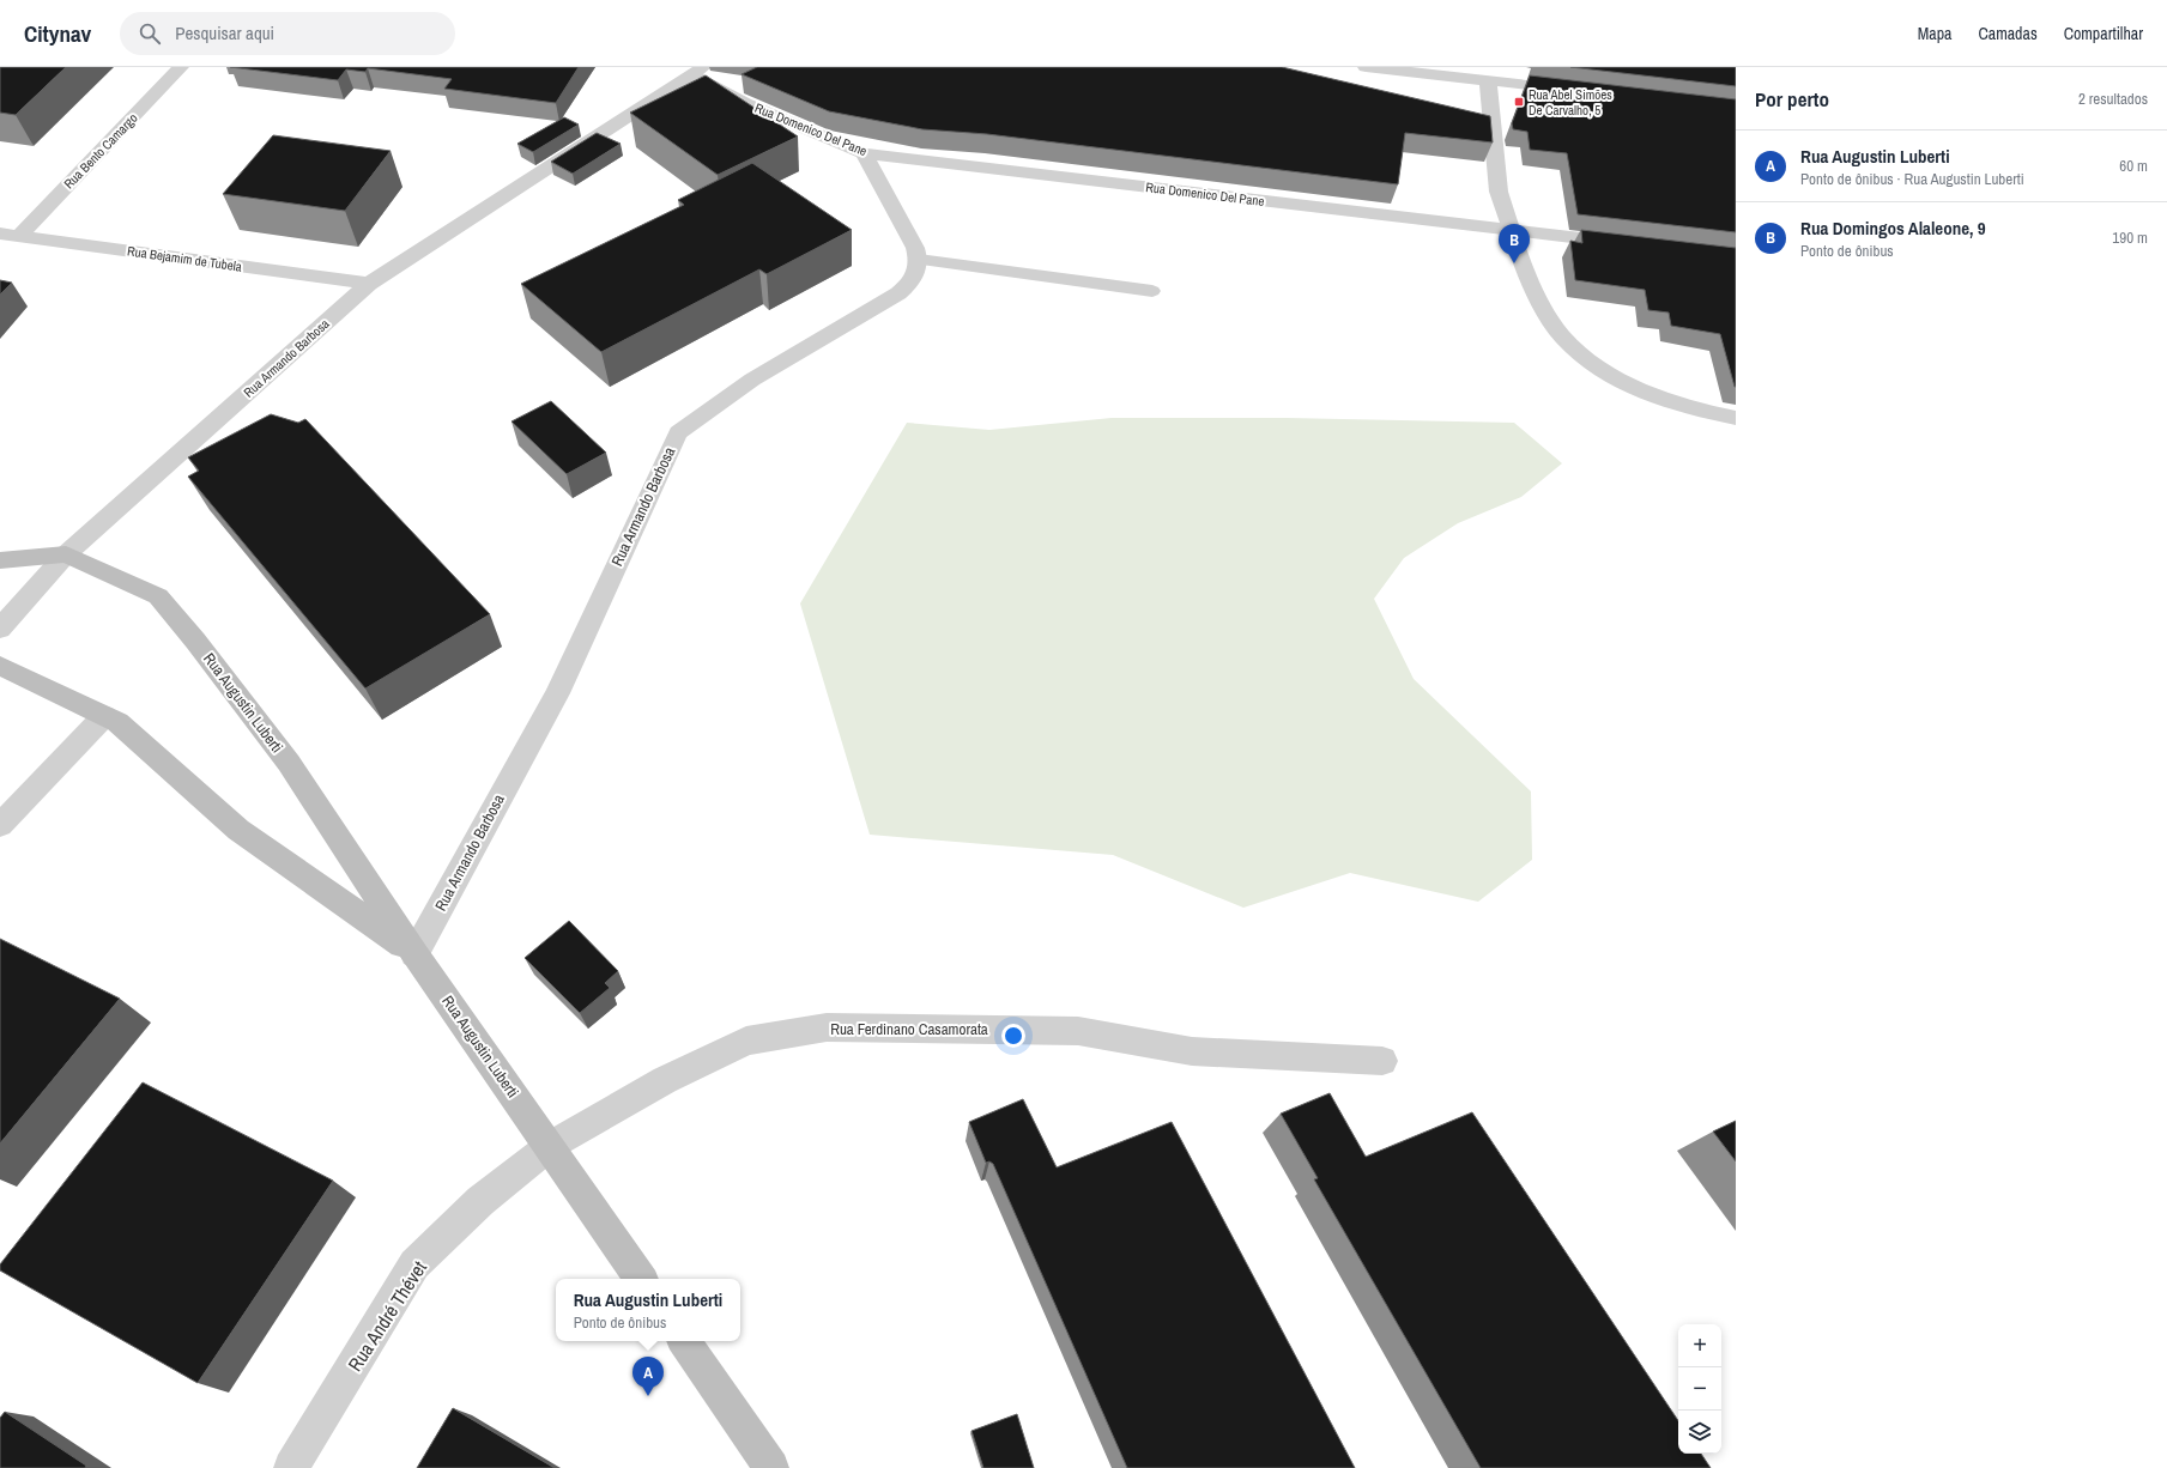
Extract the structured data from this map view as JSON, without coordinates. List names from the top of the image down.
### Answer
{
  "streets": {
    "street": [
      "Rua Domenico Del Pane",
      "Rua Bento Camargo",
      "Rua Bejamim de Tubela",
      "Rua Armando Barbosa",
      "Rua Augustin Luberti",
      "Rua Ferdinano Casamorata",
      "Rua André Thévet"
    ]
  },
  "crossings": [
    ["Rua Domenico Del Pane", "Rua Armando Barbosa"],
    ["Rua Bento Camargo", "Rua Bejamim de Tubela"],
    ["Rua Bejamim de Tubela", "Rua Armando Barbosa"],
    ["Rua Armando Barbosa", "Rua Augustin Luberti"],
    ["Rua Augustin Luberti", "Rua Ferdinano Casamorata"],
    ["Rua Augustin Luberti", "Rua André Thévet"],
    ["Rua Ferdinano Casamorata", "Rua André Thévet"]
  ],
  "places": {
    "transit": ["Rua Abel Simões De Carvalho, 5"]
  },
  "page": {
    "header": "Citynav",
    "search": "Pesquisar aqui",
    "nav": ["Mapa", "Camadas", "Compartilhar"],
    "heading": ["Por perto", "2 resultados"],
    "list": [
      {
        "mark": "A",
        "name": "Rua Augustin Luberti",
        "note": "Ponto de ônibus · Rua Augustin Luberti",
        "value": "60 m"
      },
      {
        "mark": "B",
        "name": "Rua Domingos Alaleone, 9",
        "note": "Ponto de ônibus",
        "value": "190 m"
      }
    ],
    "pins": ["B", "A"],
    "popup": ["Rua Augustin Luberti", "Ponto de ônibus"],
    "map_buttons": ["+", "−"]
  }
}
